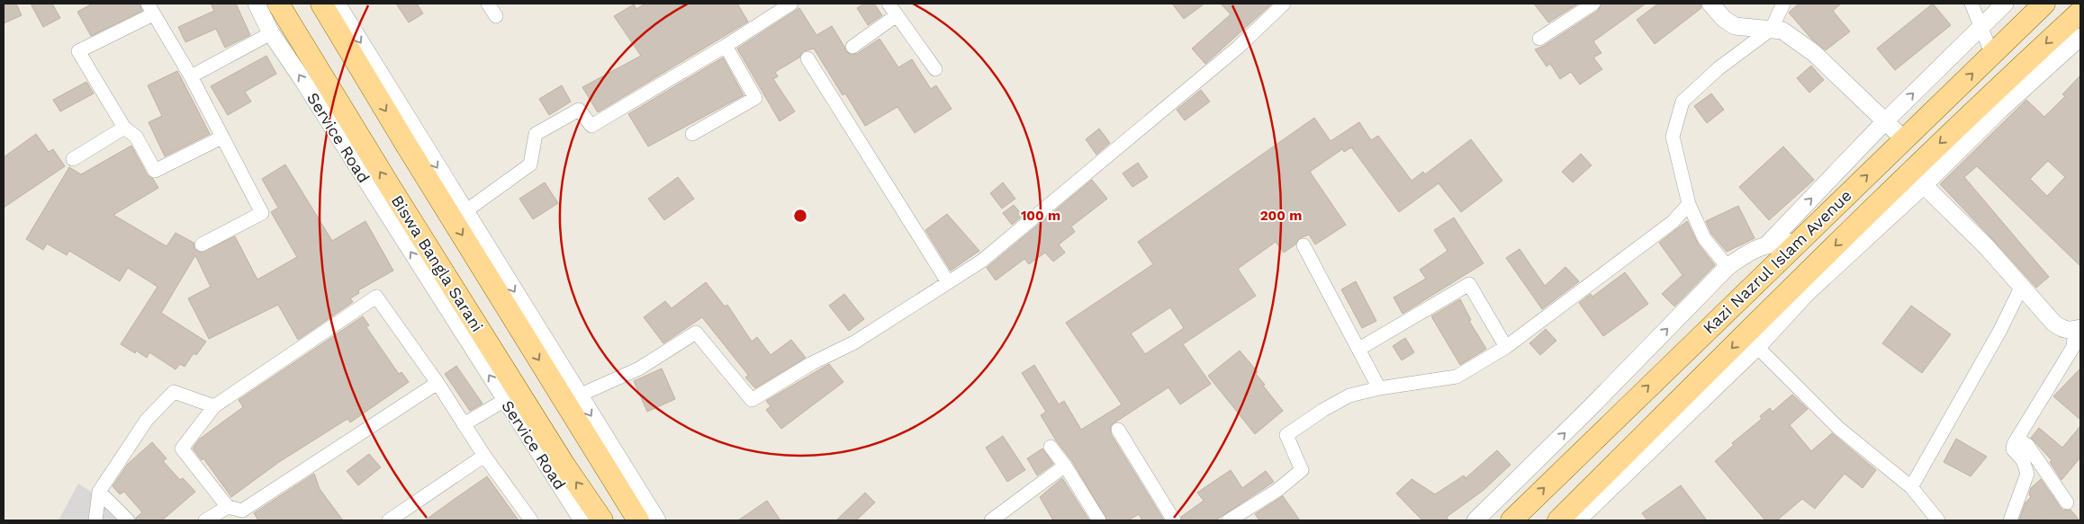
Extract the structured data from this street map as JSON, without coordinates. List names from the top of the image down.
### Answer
{
  "streets": {
    "main road": ["Kazi Nazrul Islam Avenue", "Biswa Bangla Sarani"],
    "street": ["Service Road"]
  },
  "rings": ["100 m", "200 m"]
}
